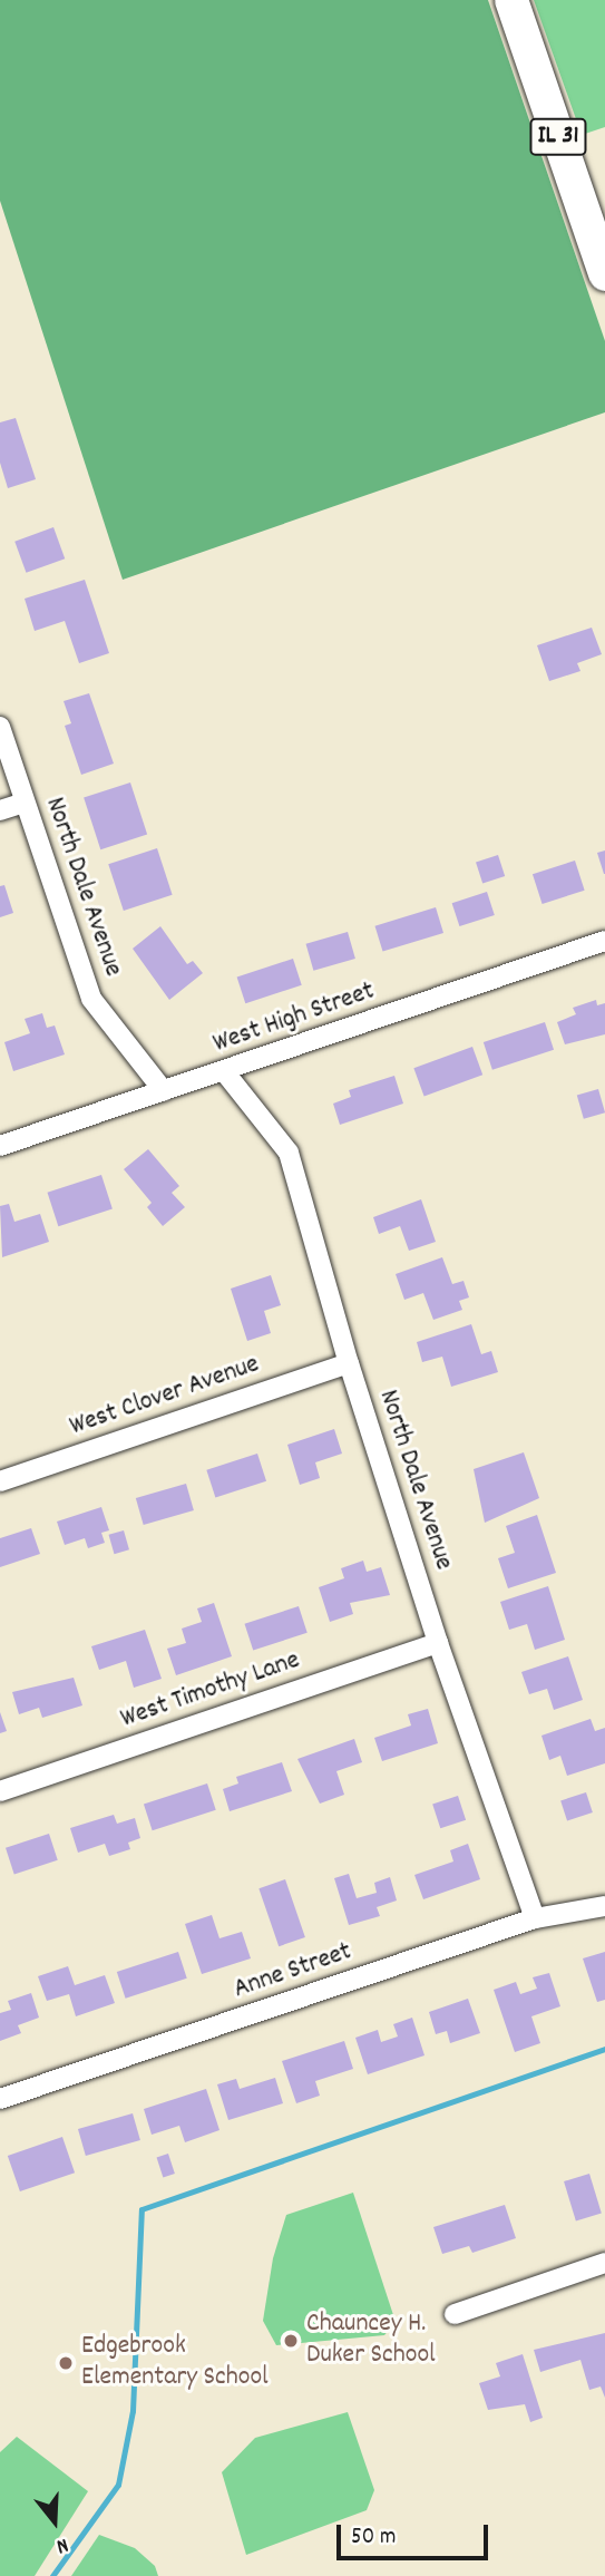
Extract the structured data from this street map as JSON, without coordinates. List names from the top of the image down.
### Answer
{
  "streets": {
    "main road": ["IL 31"],
    "street": [
      "North Dale Avenue",
      "West High Street",
      "West Clover Avenue",
      "West Timothy Lane",
      "Anne Street"
    ]
  },
  "crossings": [
    ["North Dale Avenue", "West High Street"],
    ["North Dale Avenue", "West Clover Avenue"],
    ["North Dale Avenue", "West Timothy Lane"],
    ["North Dale Avenue", "Anne Street"]
  ],
  "places": ["Chauncey H. Duker School", "Edgebrook Elementary School"],
  "scale_bar": "50 m",
  "north": "bottom"
}
